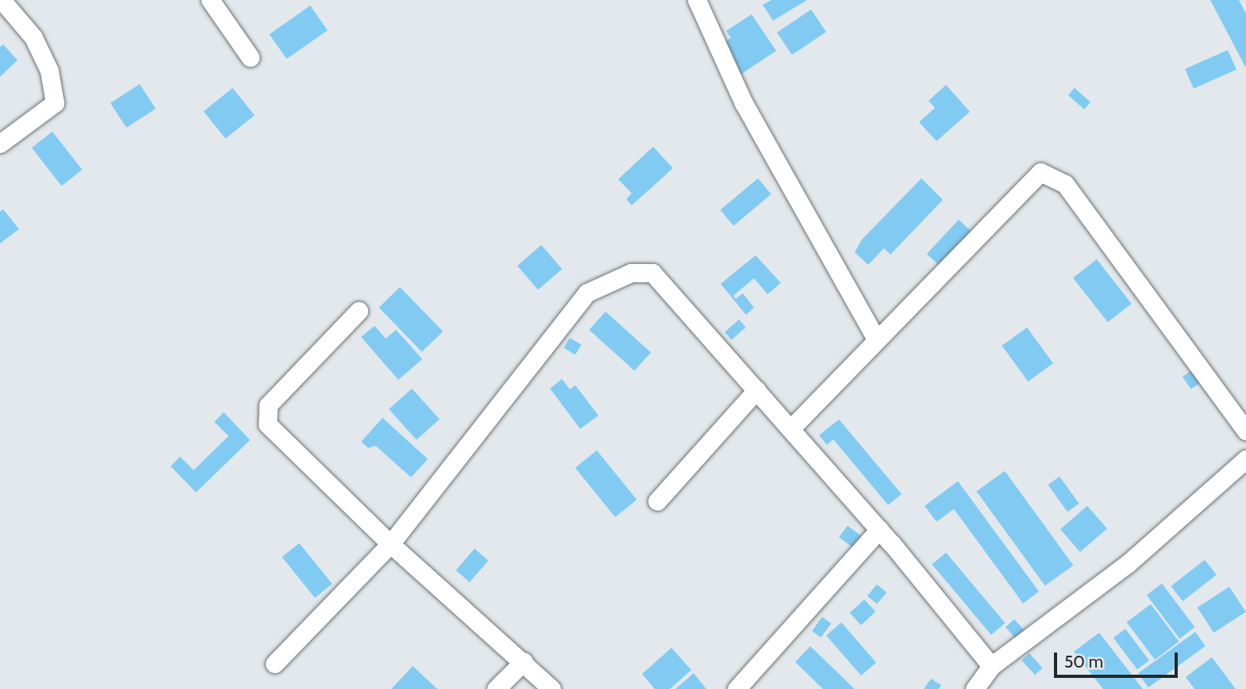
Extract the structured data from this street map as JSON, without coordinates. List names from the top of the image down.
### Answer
{
  "scale_bar": "50 m"
}
